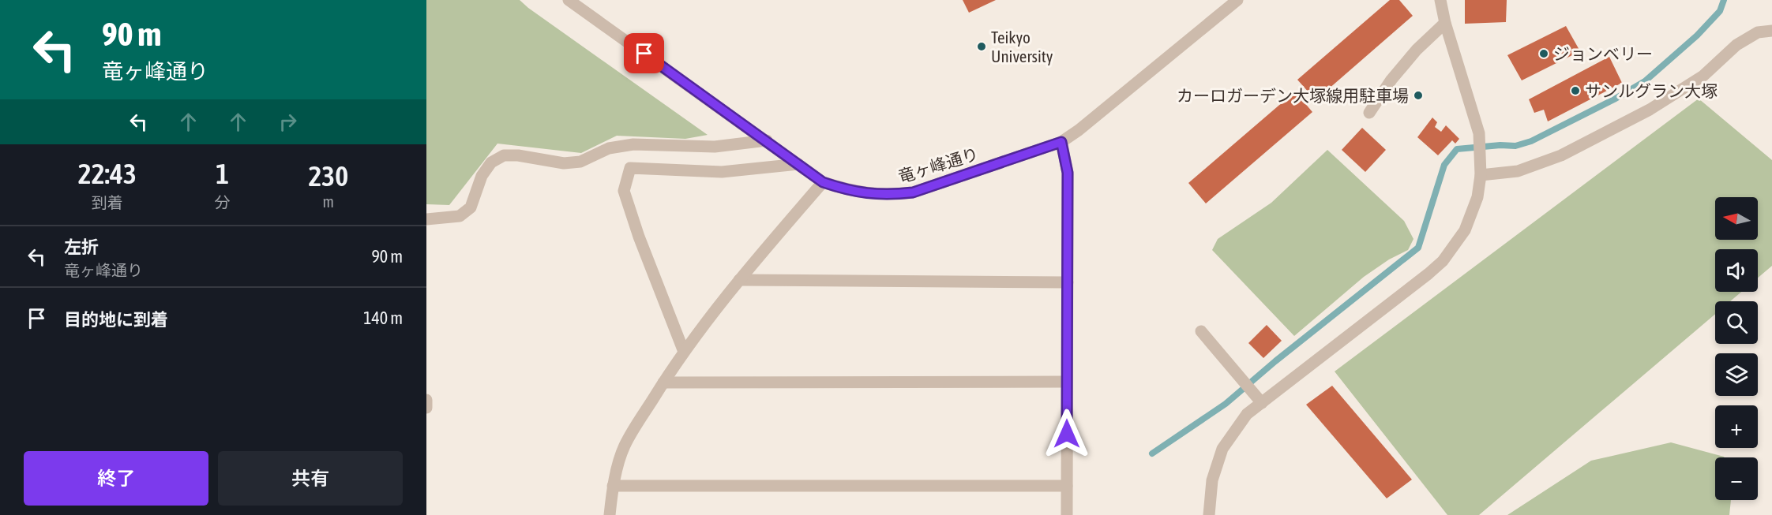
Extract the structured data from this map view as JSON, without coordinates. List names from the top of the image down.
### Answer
{
  "streets": {
    "street": ["竜ヶ峰通り"]
  },
  "places": [
    "Teikyo University",
    "ジョンベリー",
    "サンルグラン大塚",
    "カーロガーデン大塚線用駐車場"
  ],
  "north": "left",
  "page": {
    "turn": ["90 m", "竜ヶ峰通り"],
    "eta": [
      "22:43",
      "到着",
      "1",
      "分",
      "230",
      "m"
    ],
    "map_buttons": ["+", "−"],
    "list": [
      {
        "name": "左折",
        "note": "竜ヶ峰通り",
        "value": "90 m"
      },
      {
        "name": "目的地に到着",
        "value": "140 m"
      }
    ],
    "buttons": ["終了", "共有"]
  }
}
